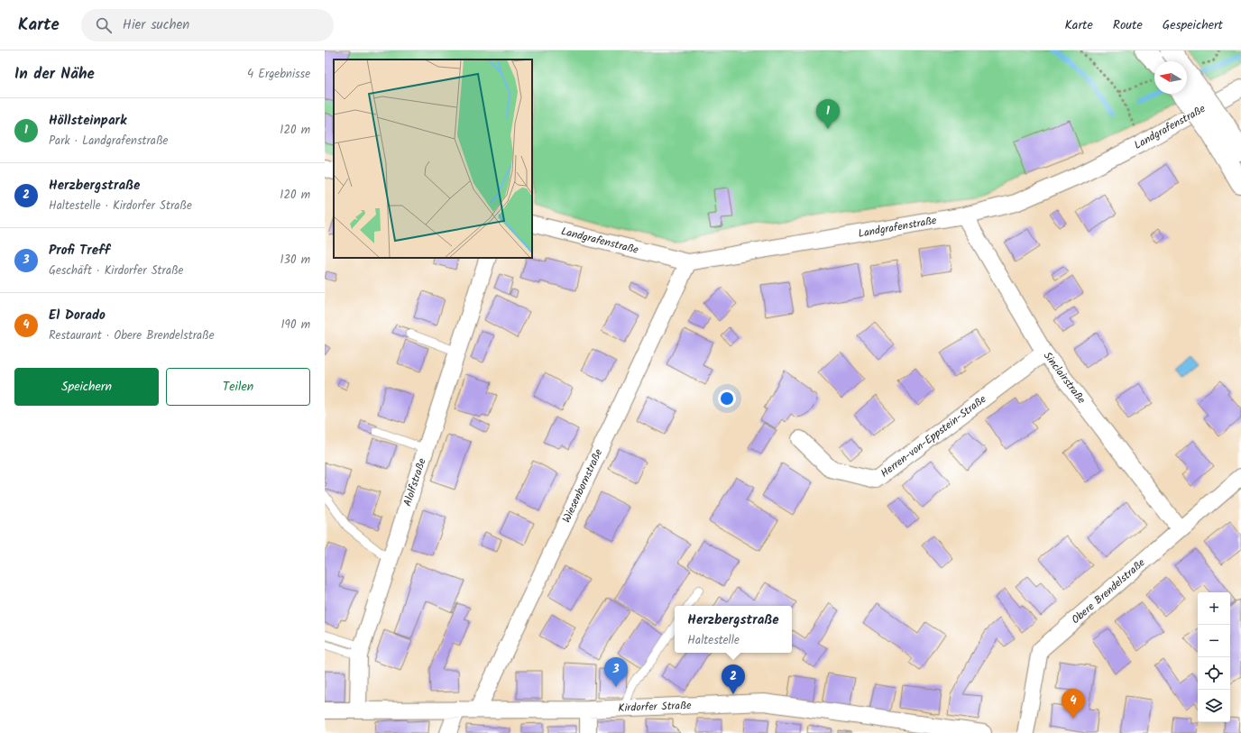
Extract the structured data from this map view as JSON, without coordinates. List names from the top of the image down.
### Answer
{
  "streets": {
    "street": [
      "Landgrafenstraße",
      "Sinclairstraße",
      "Herren-von-Eppstein-Straße",
      "Alolfstraße",
      "Wiesenbornstraße",
      "Obere Brendelstraße",
      "Kirdorfer Straße"
    ]
  },
  "crossings": [
    ["Landgrafenstraße", "Sinclairstraße"],
    ["Landgrafenstraße", "Wiesenbornstraße"],
    ["Sinclairstraße", "Herren-von-Eppstein-Straße"],
    ["Sinclairstraße", "Obere Brendelstraße"],
    ["Alolfstraße", "Kirdorfer Straße"],
    ["Wiesenbornstraße", "Kirdorfer Straße"]
  ],
  "north": "left",
  "page": {
    "header": "Karte",
    "search": "Hier suchen",
    "nav": ["Karte", "Route", "Gespeichert"],
    "heading": ["In der Nähe", "4 Ergebnisse"],
    "list": [
      {
        "mark": "1",
        "name": "Höllsteinpark",
        "note": "Park · Landgrafenstraße",
        "value": "120 m"
      },
      {
        "mark": "2",
        "name": "Herzbergstraße",
        "note": "Haltestelle · Kirdorfer Straße",
        "value": "120 m"
      },
      {
        "mark": "3",
        "name": "Profi Treff",
        "note": "Geschäft · Kirdorfer Straße",
        "value": "130 m"
      },
      {
        "mark": "4",
        "name": "El Dorado",
        "note": "Restaurant · Obere Brendelstraße",
        "value": "190 m"
      }
    ],
    "pins": [
      "1",
      "3",
      "2",
      "4"
    ],
    "buttons": ["Speichern", "Teilen"],
    "map_buttons": ["+", "−"],
    "popup": ["Herzbergstraße", "Haltestelle"]
  }
}
